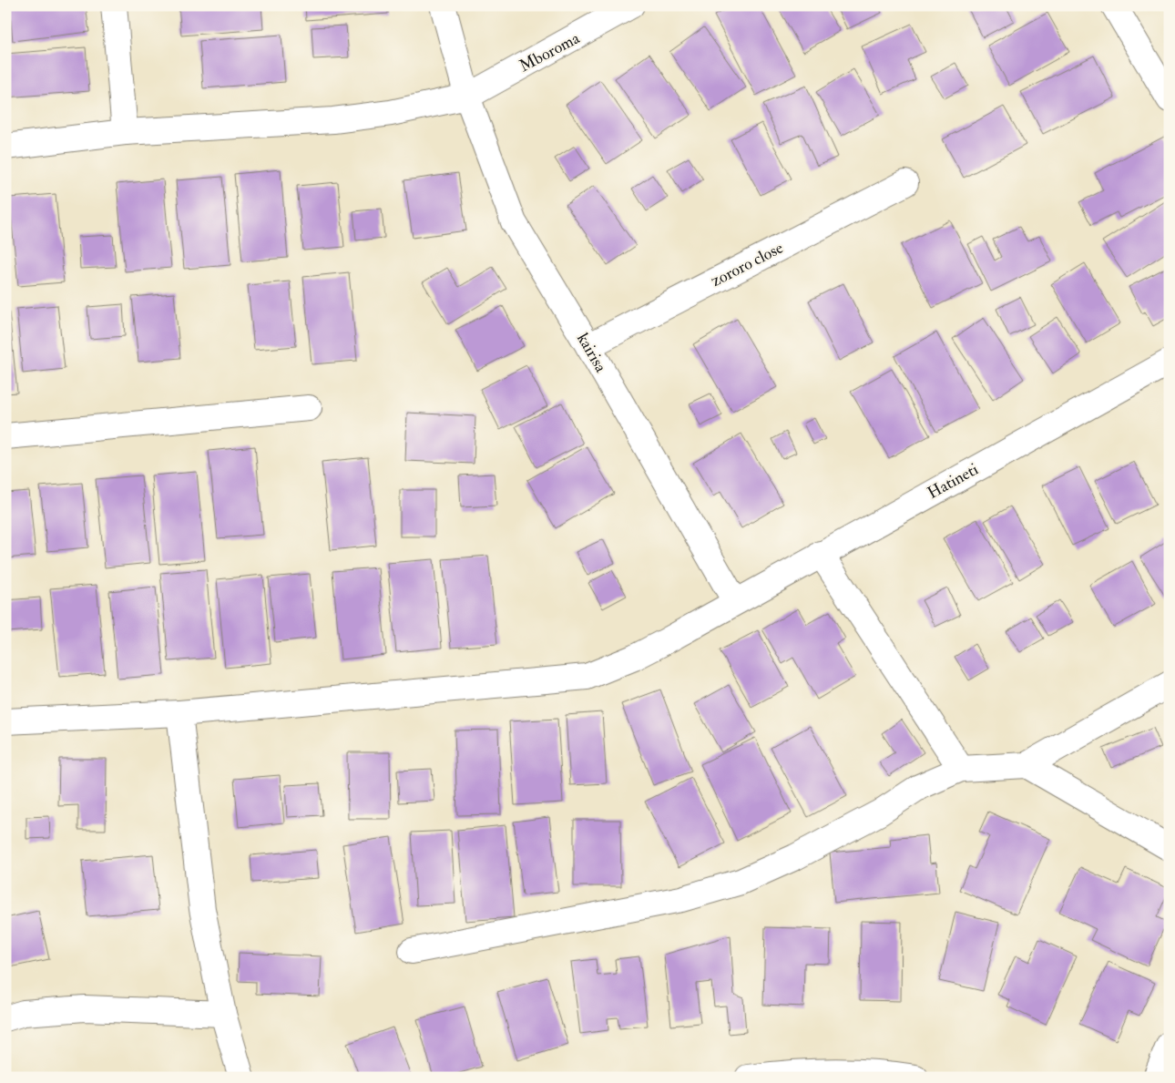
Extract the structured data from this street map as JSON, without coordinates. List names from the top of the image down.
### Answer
{
  "streets": {
    "street": [
      "Mboroma",
      "zororo close",
      "kairisa",
      "Hatineti"
    ]
  },
  "crossings": [
    ["Mboroma", "kairisa"],
    ["zororo close", "kairisa"],
    ["kairisa", "Hatineti"]
  ]
}
